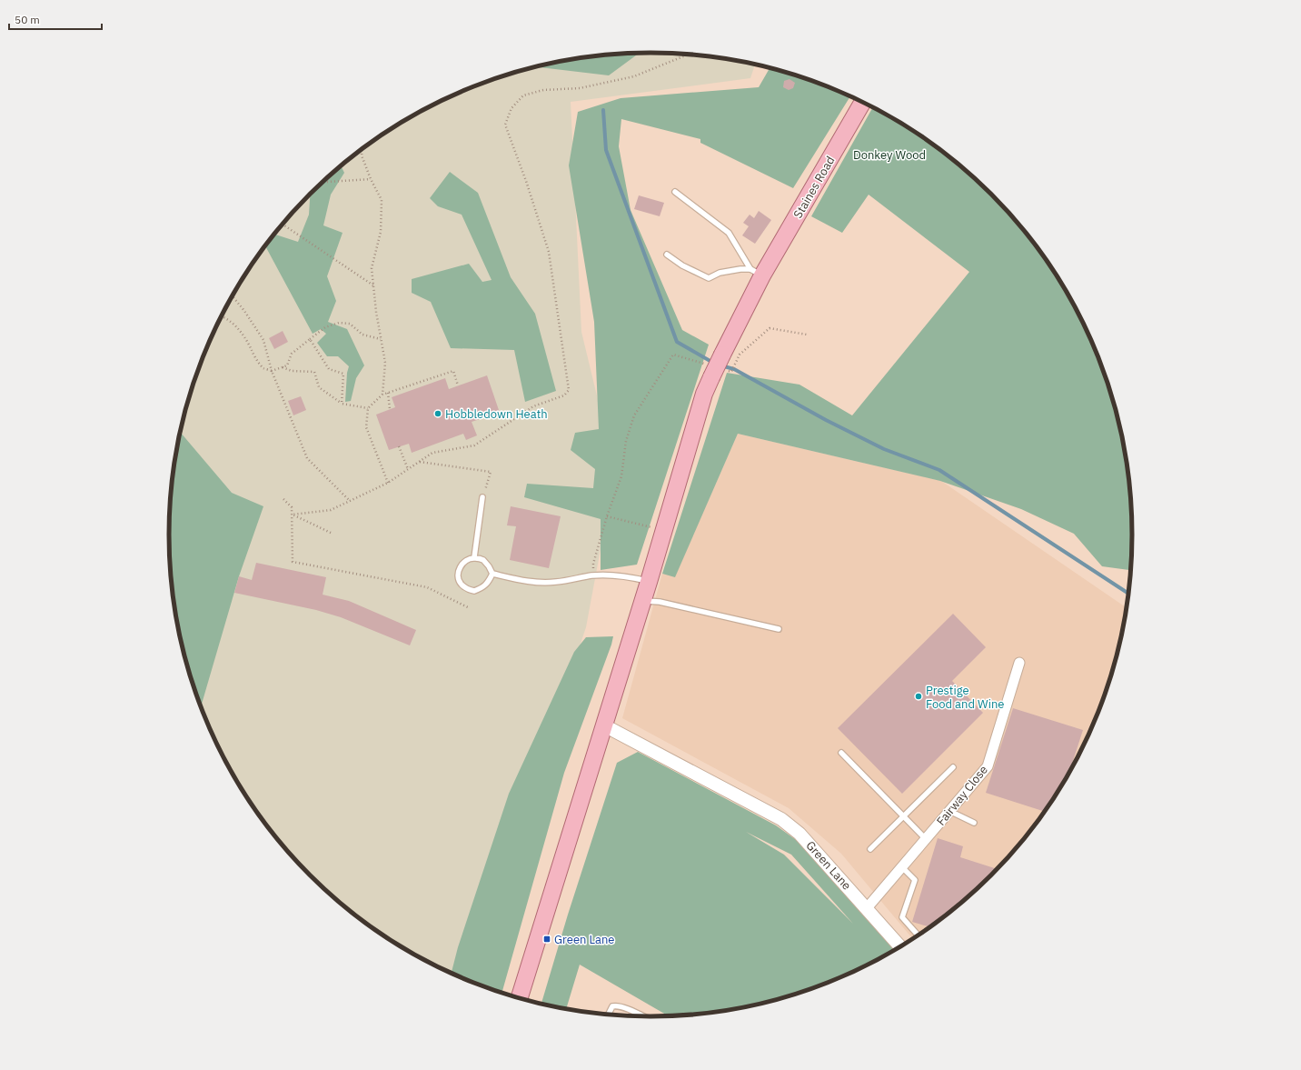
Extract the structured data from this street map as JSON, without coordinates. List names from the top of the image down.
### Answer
{
  "streets": {
    "main road": ["Staines Road"],
    "street": ["Fairway Close", "Green Lane"]
  },
  "crossings": [
    ["Staines Road", "Green Lane"],
    ["Fairway Close", "Green Lane"]
  ],
  "parks": ["Donkey Wood"],
  "places": {
    "other": ["Hobbledown Heath", "Prestige Food and Wine"],
    "transit": ["Green Lane"]
  },
  "scale_bar": "50 m"
}
